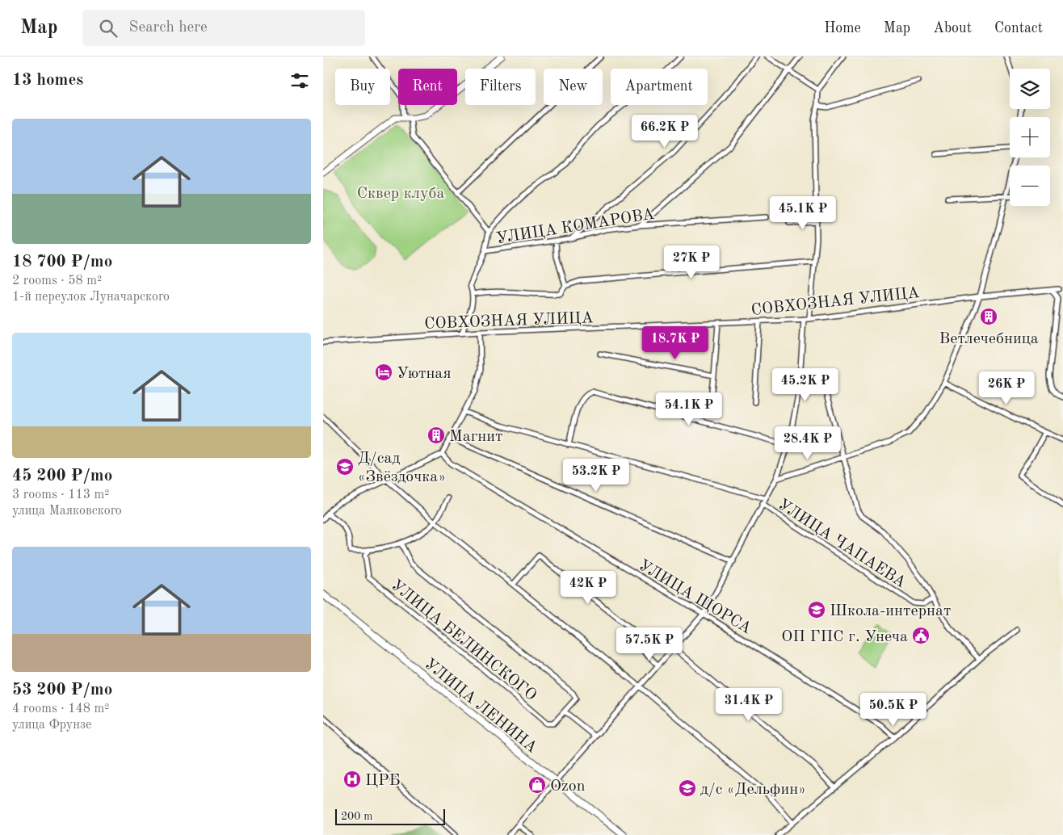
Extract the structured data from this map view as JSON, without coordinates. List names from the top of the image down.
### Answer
{
  "streets": {
    "main road": ["УЛИЦА ЛЕНИНА"],
    "street": [
      "УЛИЦА КОМАРОВА",
      "СОВХОЗНАЯ УЛИЦА",
      "УЛИЦА ЧАПАЕВА",
      "УЛИЦА ЩОРСА",
      "УЛИЦА БЕЛИНСКОГО"
    ]
  },
  "parks": ["Сквер клуба"],
  "places": {
    "building": ["Ветлечебница", "Магнит"],
    "hotel": ["Уютная"],
    "school or university": ["Д/сад «Звёздочка»", "Школа-интернат", "д/с «Дельфин»"],
    "public building": ["ОП ГПС г. Унеча"],
    "hospital": ["ЦРБ"],
    "shop": ["Ozon"]
  },
  "scale_bar": "200 m",
  "page": {
    "header": "Map",
    "search": "Search here",
    "nav": [
      "Home",
      "Map",
      "About",
      "Contact"
    ],
    "heading": "13 homes",
    "map_buttons": ["+", "−"],
    "chip": [
      "Buy",
      "Rent",
      "Filters",
      "New",
      "Apartment"
    ],
    "list": [
      {
        "name": "18 700 ₽/mo",
        "note": "2 rooms · 58 m² · 1-й переулок Луначарского"
      },
      {
        "name": "45 200 ₽/mo",
        "note": "3 rooms · 113 m² · улица Маяковского"
      },
      {
        "name": "53 200 ₽/mo",
        "note": "4 rooms · 148 m² · улица Фрунзе"
      }
    ],
    "price": [
      "66.2K ₽",
      "45.1K ₽",
      "27K ₽",
      "18.7K ₽",
      "45.2K ₽",
      "26K ₽",
      "54.1K ₽",
      "28.4K ₽",
      "53.2K ₽",
      "42K ₽",
      "57.5K ₽",
      "31.4K ₽",
      "50.5K ₽"
    ],
    "scale": "200 m"
  }
}
